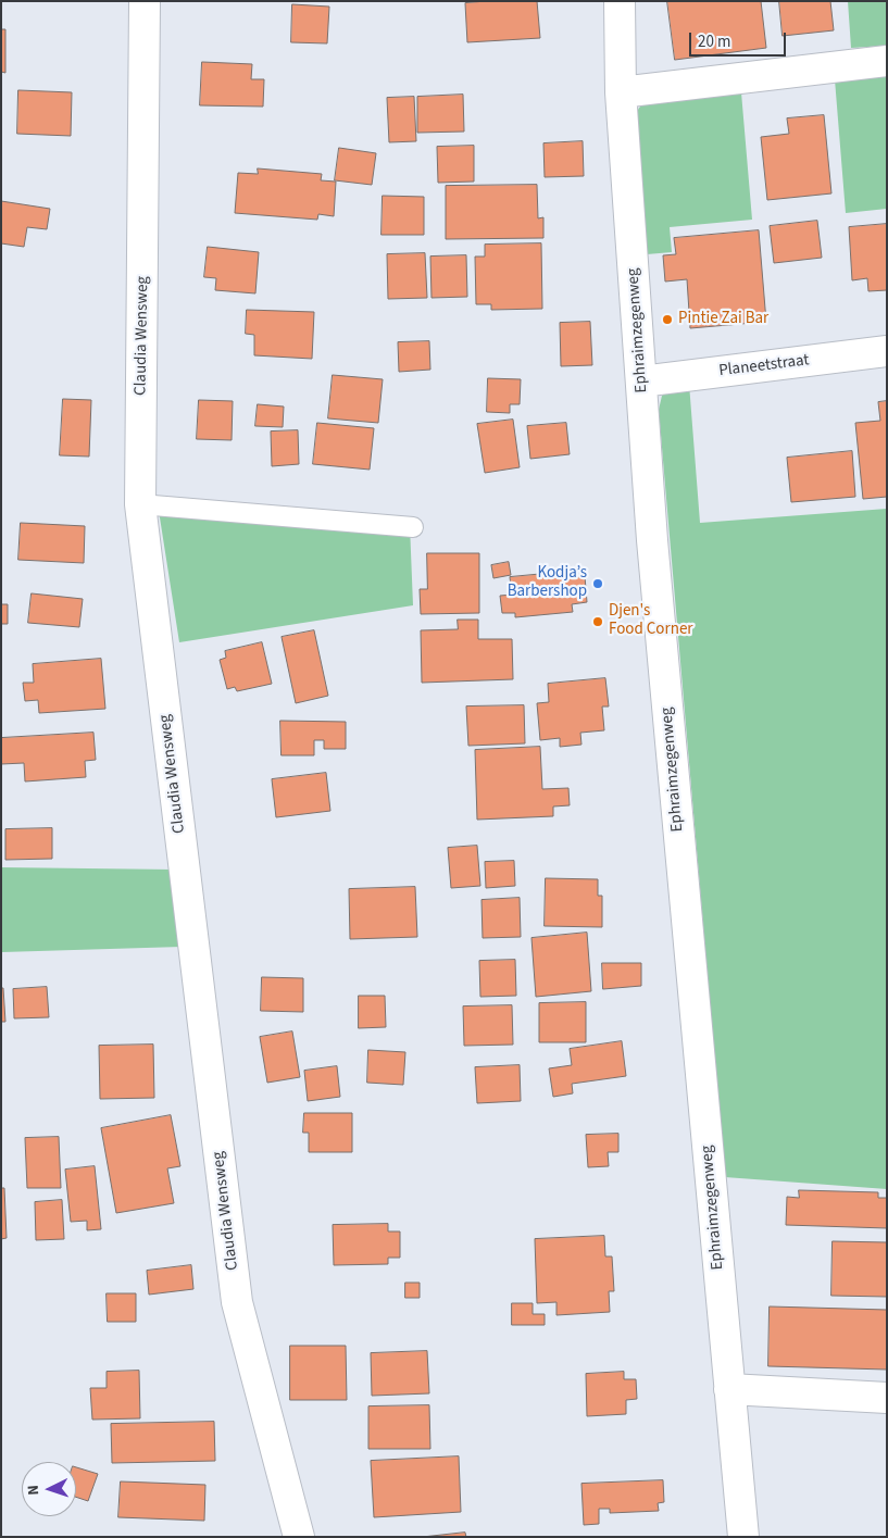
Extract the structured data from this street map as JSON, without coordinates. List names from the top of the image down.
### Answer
{
  "streets": {
    "street": ["Ephraimzegenweg", "Claudia Wensweg", "Planeetstraat"]
  },
  "crossings": [
    ["Ephraimzegenweg", "Planeetstraat"]
  ],
  "places": ["Pintie Zai Bar", "Kodja’s Barbershop", "Djen's Food Corner"],
  "scale_bar": "20 m",
  "north": "left"
}
